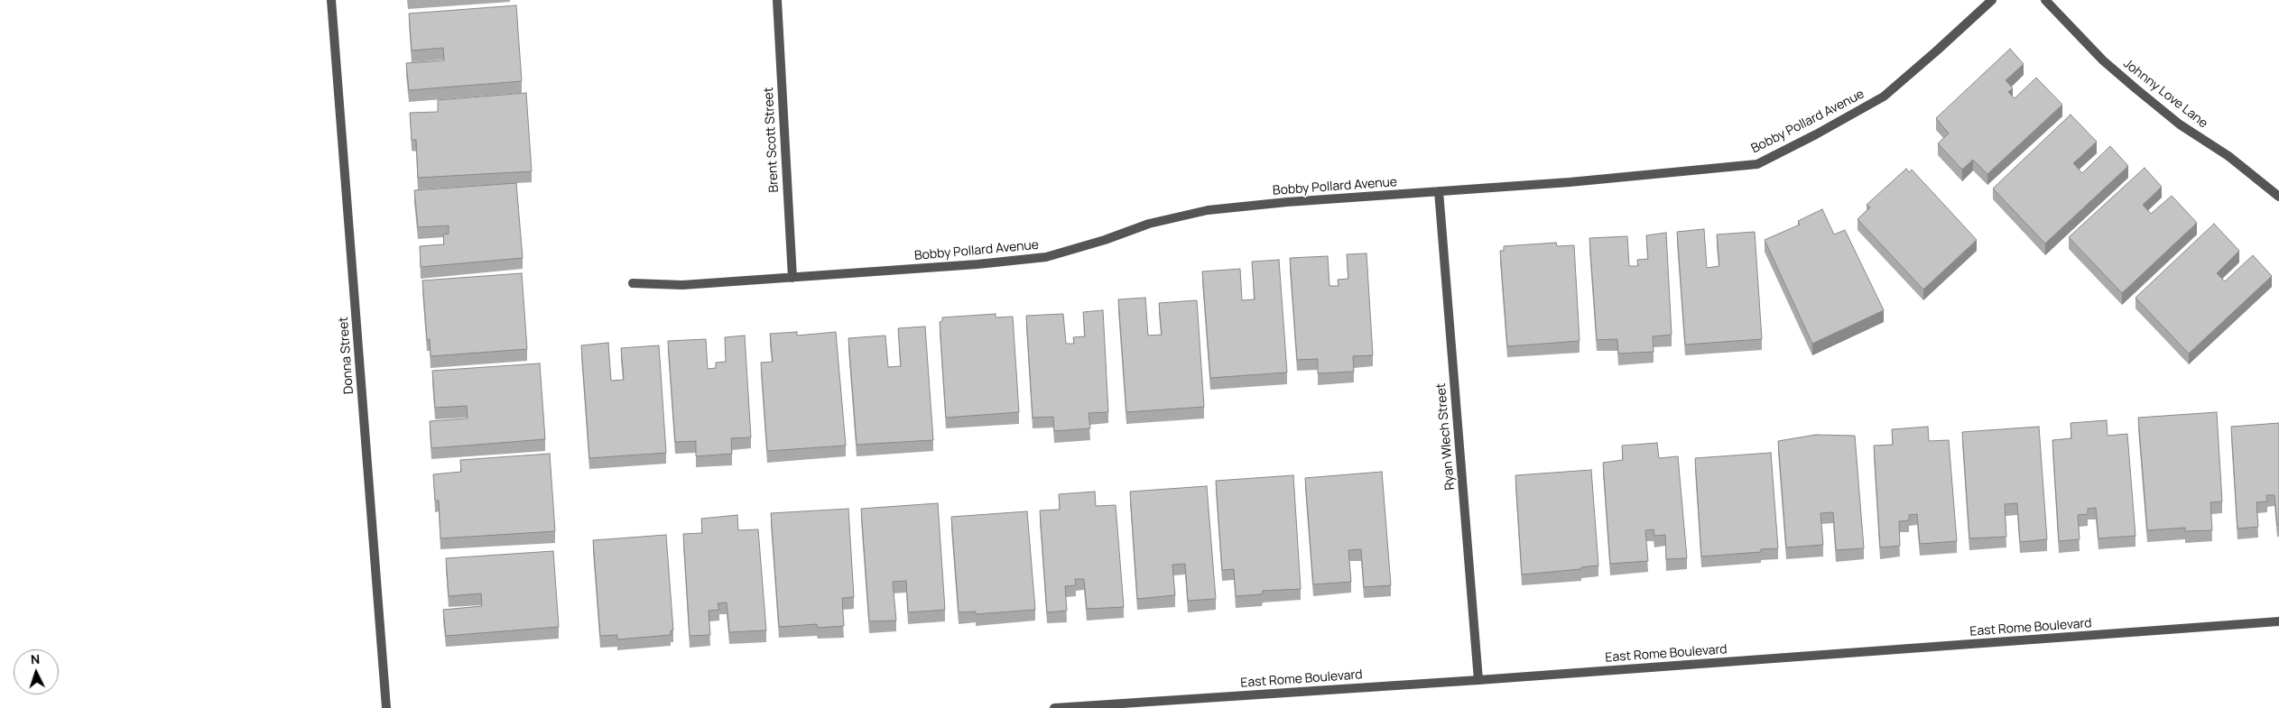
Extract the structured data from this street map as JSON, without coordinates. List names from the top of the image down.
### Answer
{
  "streets": {
    "street": [
      "Johnny Love Lane",
      "Bobby Pollard Avenue",
      "Brent Scott Street",
      "Donna Street",
      "Ryan Wlech Street",
      "East Rome Boulevard"
    ]
  },
  "crossings": [
    ["Bobby Pollard Avenue", "Brent Scott Street"],
    ["Bobby Pollard Avenue", "Ryan Wlech Street"],
    ["Ryan Wlech Street", "East Rome Boulevard"]
  ],
  "north": "top"
}
